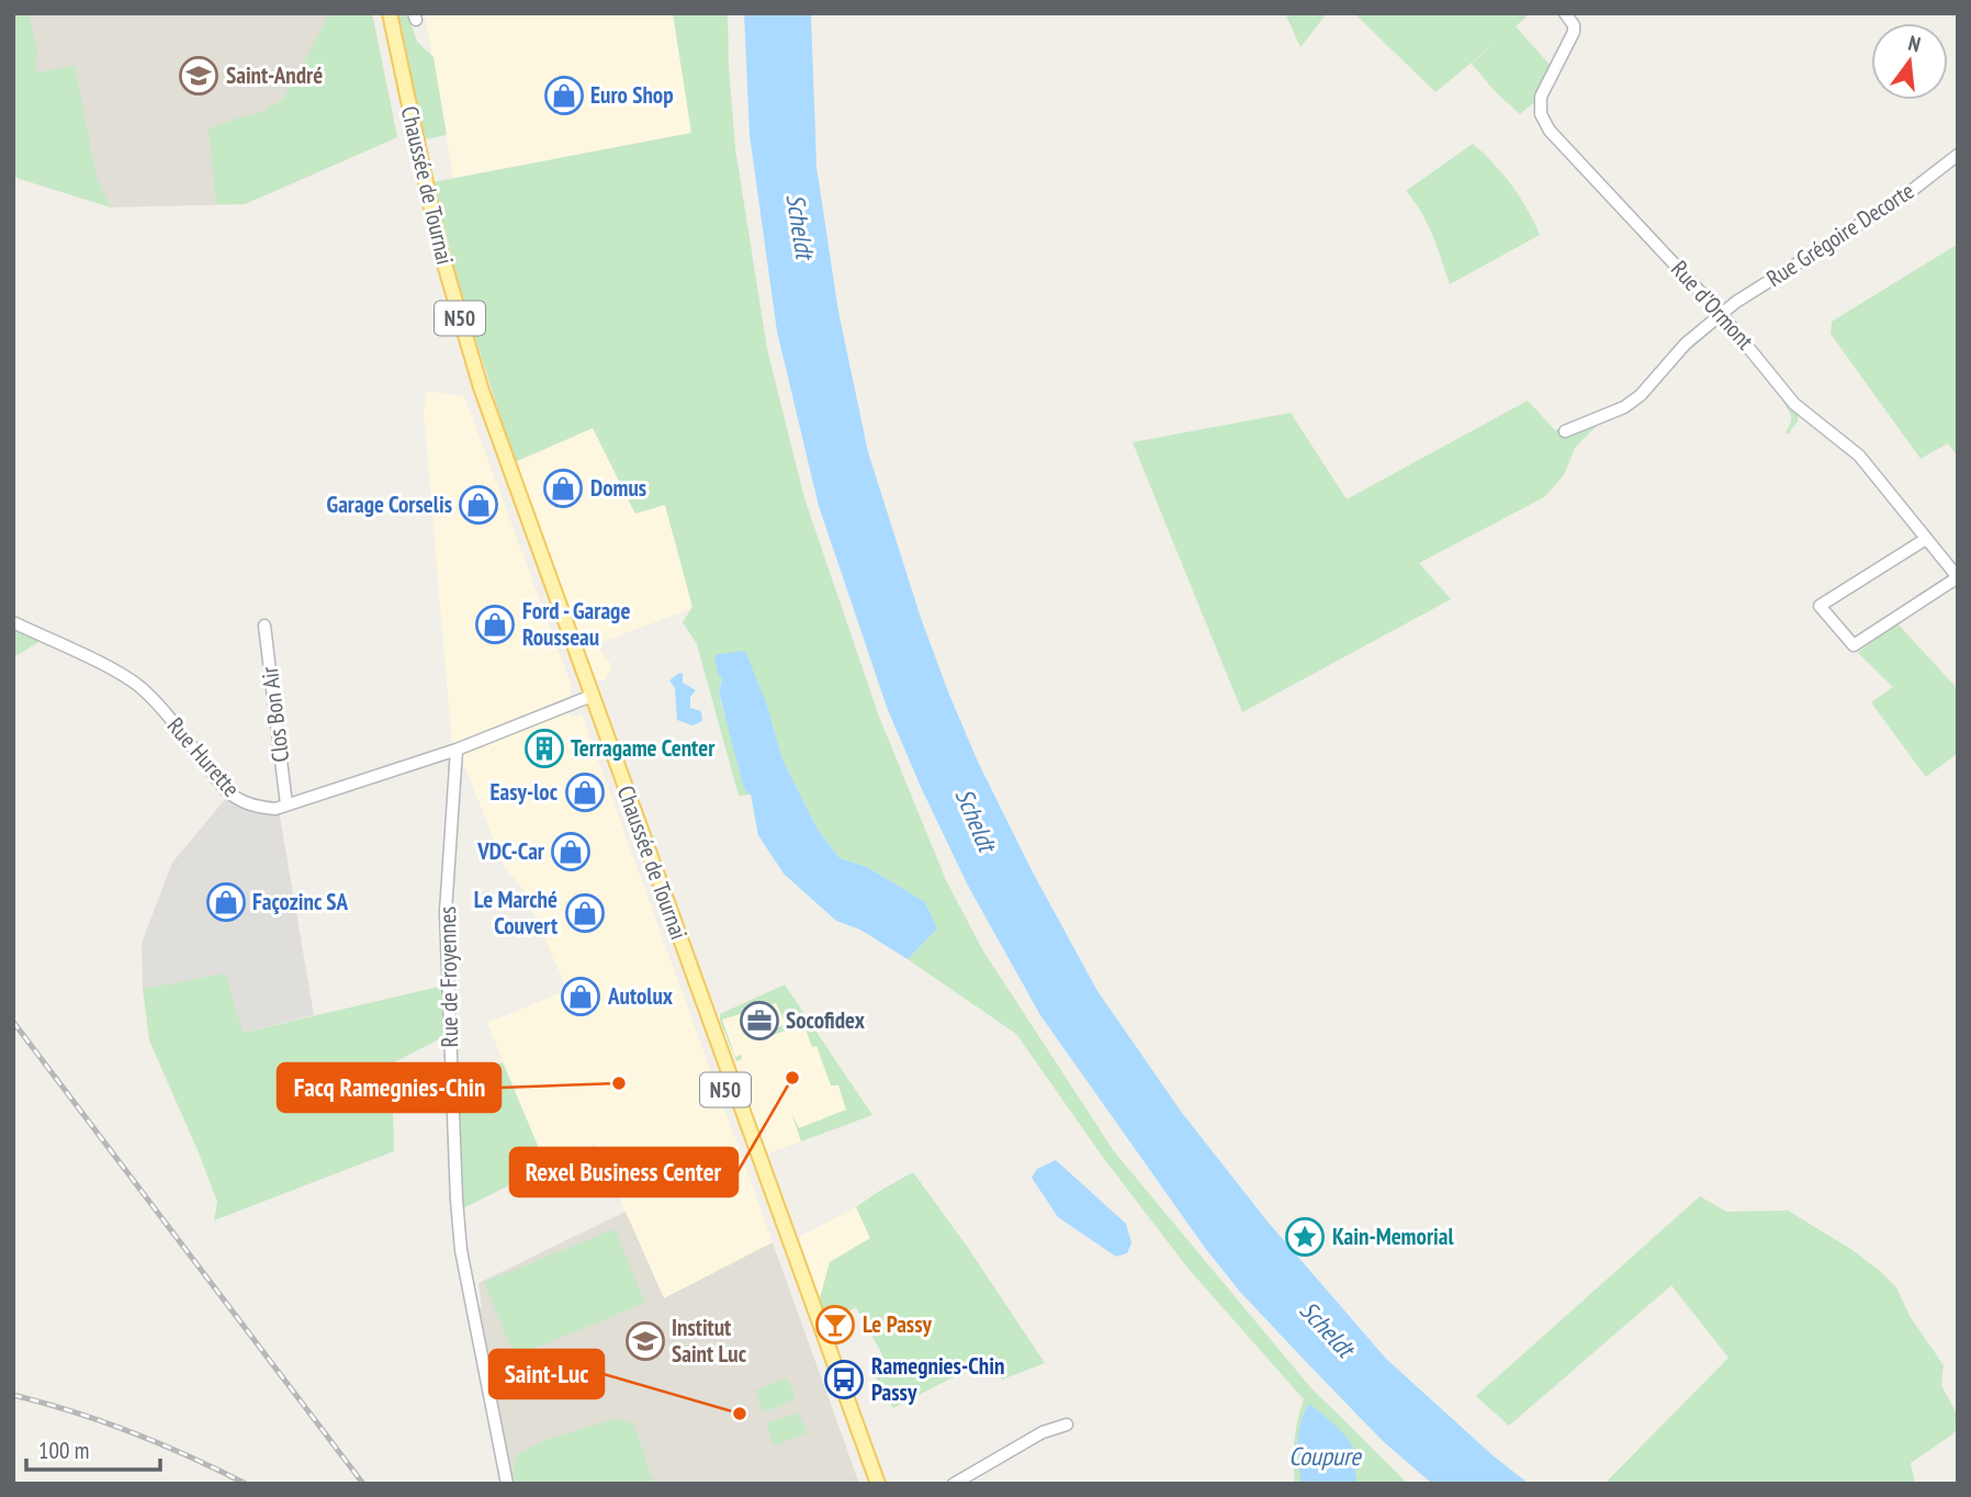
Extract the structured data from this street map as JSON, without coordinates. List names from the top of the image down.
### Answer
{
  "streets": {
    "main road": ["Chaussée de Tournai", "N50"],
    "street": [
      "Rue Grégoire Decorte",
      "Rue d'Ormont",
      "Clos Bon Air",
      "Rue Hurette",
      "Rue de Froyennes"
    ]
  },
  "crossings": [
    ["Rue Grégoire Decorte", "Rue d'Ormont"],
    ["Clos Bon Air", "Rue Hurette"],
    ["Rue Hurette", "Rue de Froyennes"]
  ],
  "water": ["Scheldt", "Coupure"],
  "places": {
    "school or university": ["Saint-André", "Institut Saint Luc"],
    "shop": [
      "Euro Shop",
      "Domus",
      "Garage Corselis",
      "Ford - Garage Rousseau",
      "Easy-loc",
      "VDC-Car",
      "Façozinc SA",
      "Le Marché Couvert",
      "Autolux"
    ],
    "building": ["Terragame Center"],
    "office": ["Socofidex"],
    "other": ["Rexel Business Center", "Facq Ramegnies-Chin", "Saint-Luc"],
    "place": ["Kain-Memorial"],
    "bar": ["Le Passy"],
    "bus stop": ["Ramegnies-Chin Passy"]
  },
  "scale_bar": "100 m",
  "north": "top"
}
